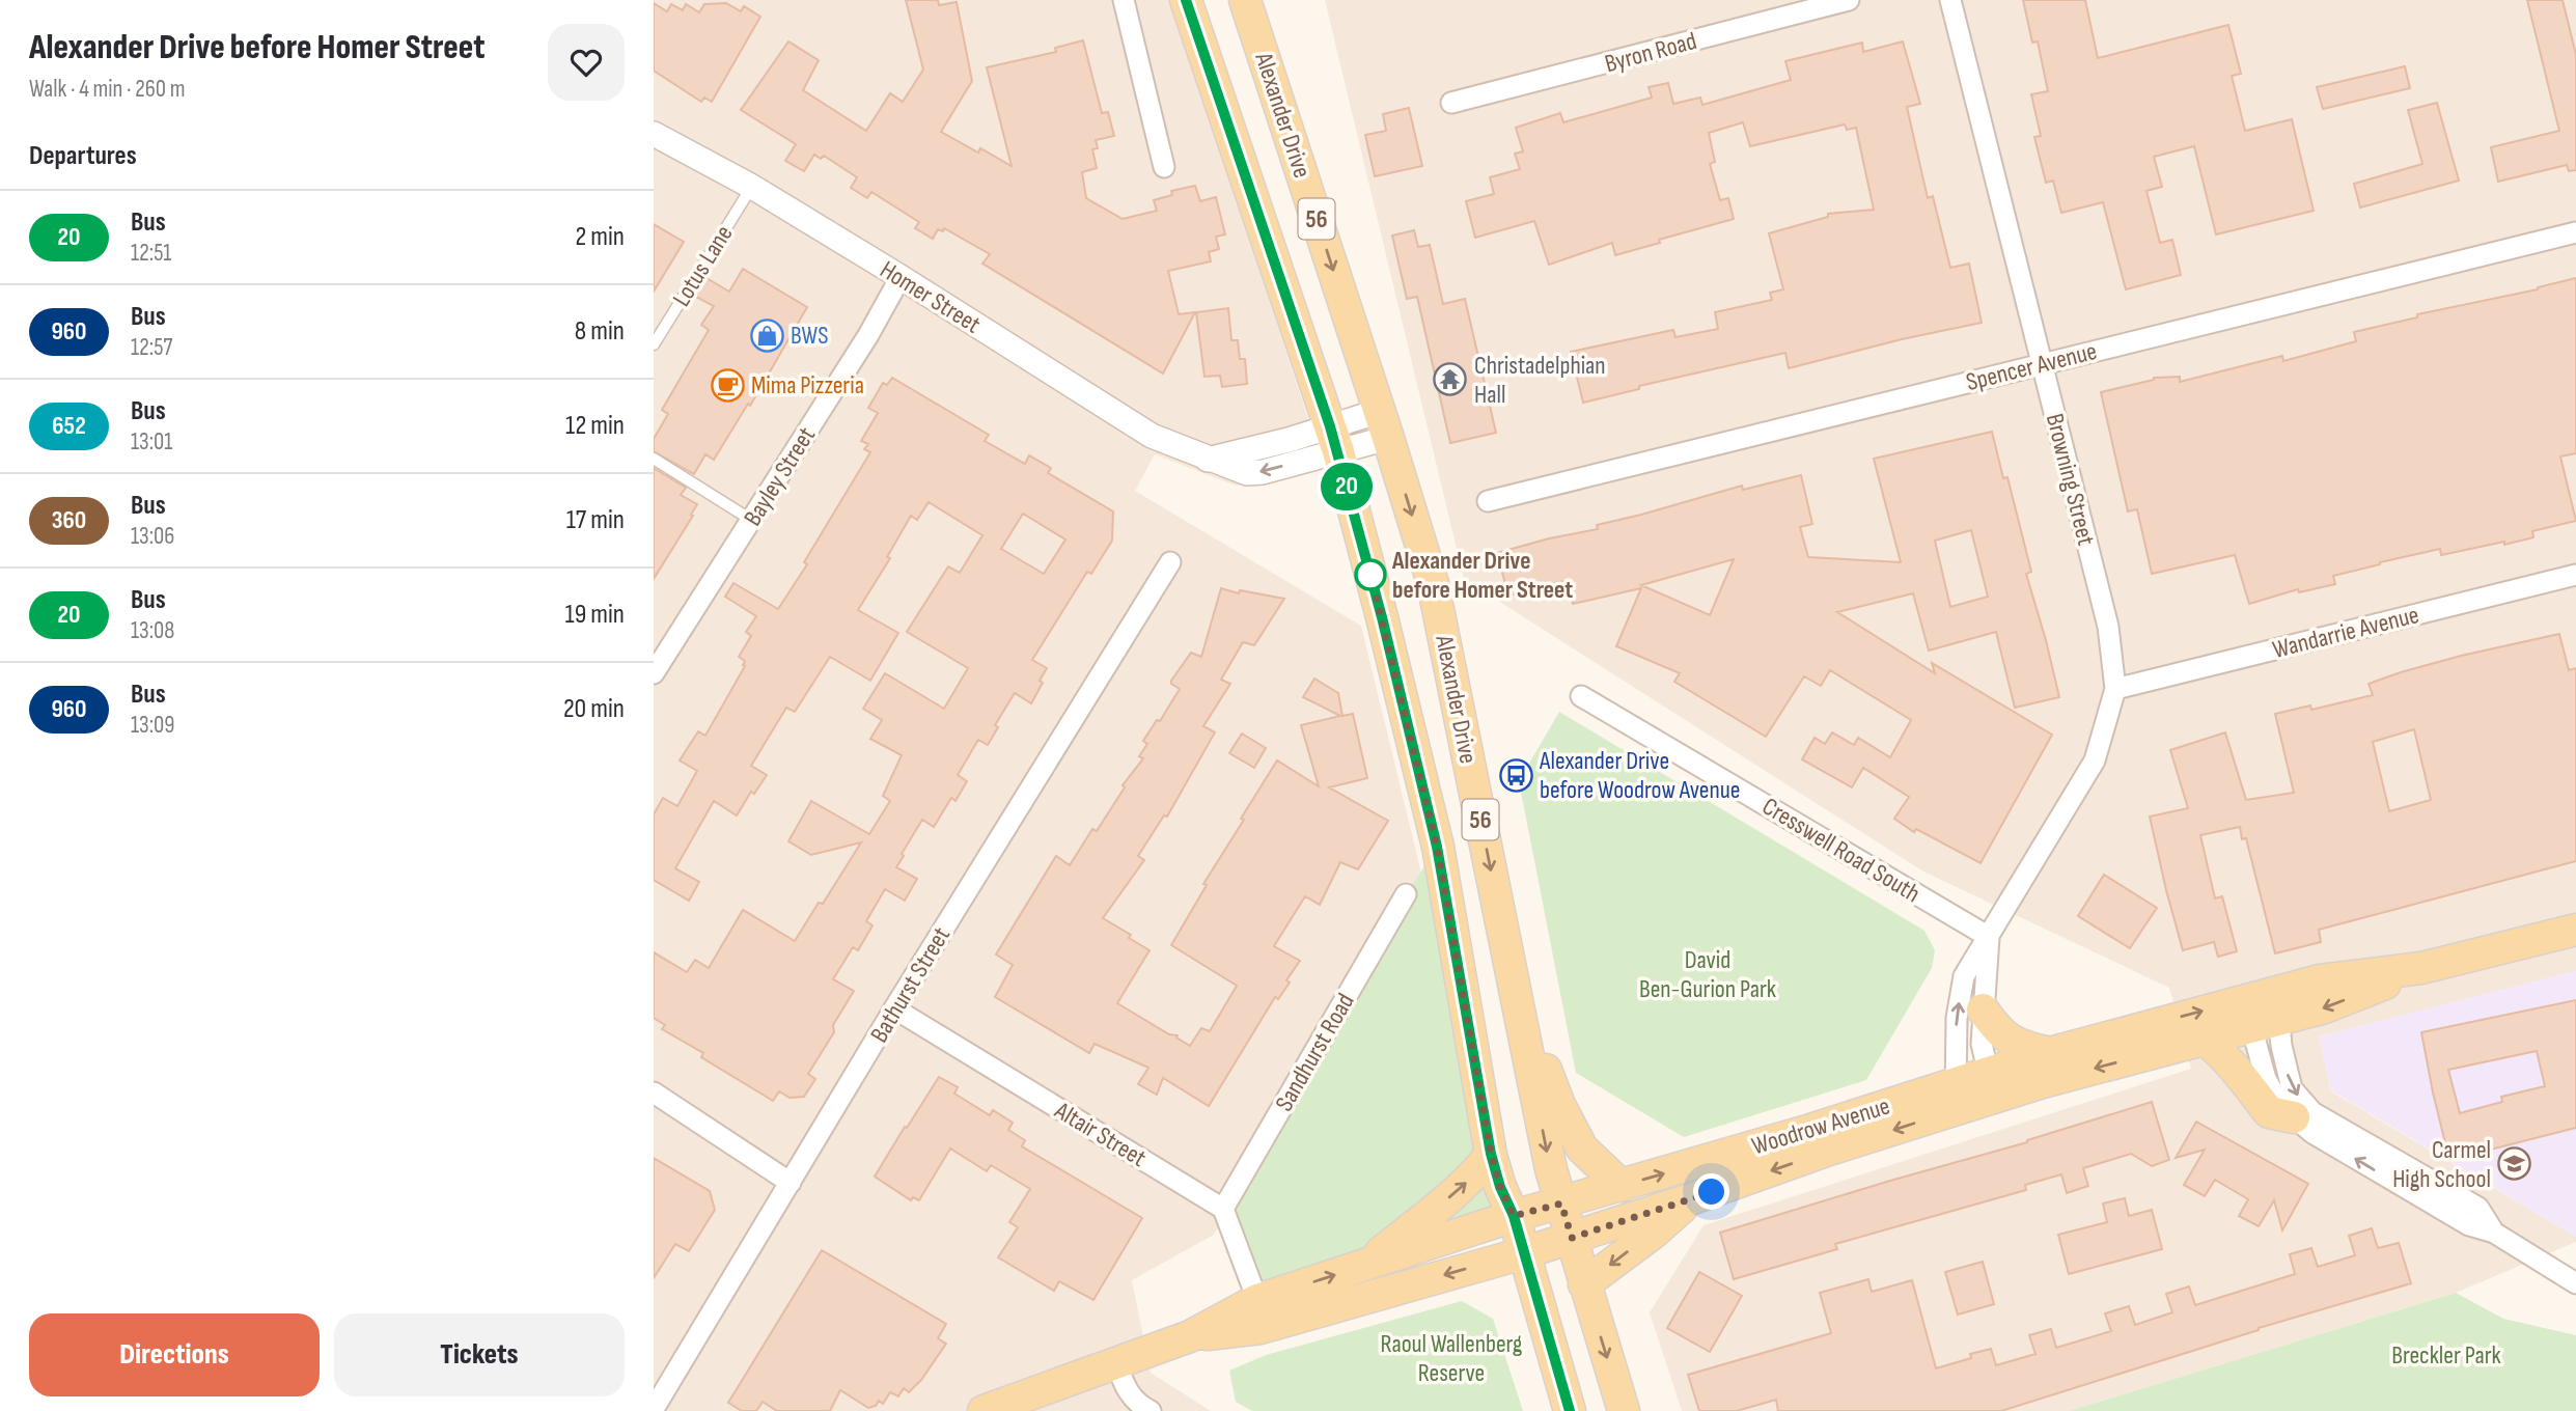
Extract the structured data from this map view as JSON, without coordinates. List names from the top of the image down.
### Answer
{
  "streets": {
    "main road": ["Alexander Drive", "56", "Woodrow Avenue"],
    "street": [
      "Byron Road",
      "Homer Street",
      "Spencer Avenue",
      "Bayley Street",
      "Browning Street",
      "Wandarrie Avenue",
      "Cresswell Road South",
      "Bathurst Street",
      "Sandhurst Road",
      "Altair Street"
    ],
    "lane": ["Lotus Lane"]
  },
  "crossings": [
    ["Alexander Drive", "Homer Street"],
    ["Alexander Drive", "Woodrow Avenue"],
    ["Lotus Lane", "Homer Street"],
    ["Homer Street", "Bayley Street"],
    ["Spencer Avenue", "Browning Street"],
    ["Browning Street", "Wandarrie Avenue"],
    ["Browning Street", "Cresswell Road South"],
    ["Browning Street", "Woodrow Avenue"],
    ["Bathurst Street", "Altair Street"],
    ["Sandhurst Road", "Altair Street"]
  ],
  "parks": ["David Ben-Gurion Park", "Raoul Wallenberg Reserve", "Breckler Park"],
  "places": {
    "shop": ["BWS"],
    "temple": ["Christadelphian Hall"],
    "cafe": ["Mima Pizzeria"],
    "other": ["Alexander Drive before Homer Street"],
    "bus stop": ["Alexander Drive before Woodrow Avenue"],
    "school or university": ["Carmel High School"]
  },
  "lines": ["bus line 20"],
  "page": {
    "heading": [
      ["Alexander Drive before Homer Street", "Walk · 4 min · 260 m"],
      "Departures"
    ],
    "on_map": "20",
    "list": [
      {
        "mark": "20",
        "name": "Bus",
        "note": "12:51",
        "value": "2 min"
      },
      {
        "mark": "960",
        "name": "Bus",
        "note": "12:57",
        "value": "8 min"
      },
      {
        "mark": "652",
        "name": "Bus",
        "note": "13:01",
        "value": "12 min"
      },
      {
        "mark": "360",
        "name": "Bus",
        "note": "13:06",
        "value": "17 min"
      },
      {
        "mark": "20",
        "name": "Bus",
        "note": "13:08",
        "value": "19 min"
      },
      {
        "mark": "960",
        "name": "Bus",
        "note": "13:09",
        "value": "20 min"
      }
    ],
    "buttons": ["Directions", "Tickets"]
  }
}
